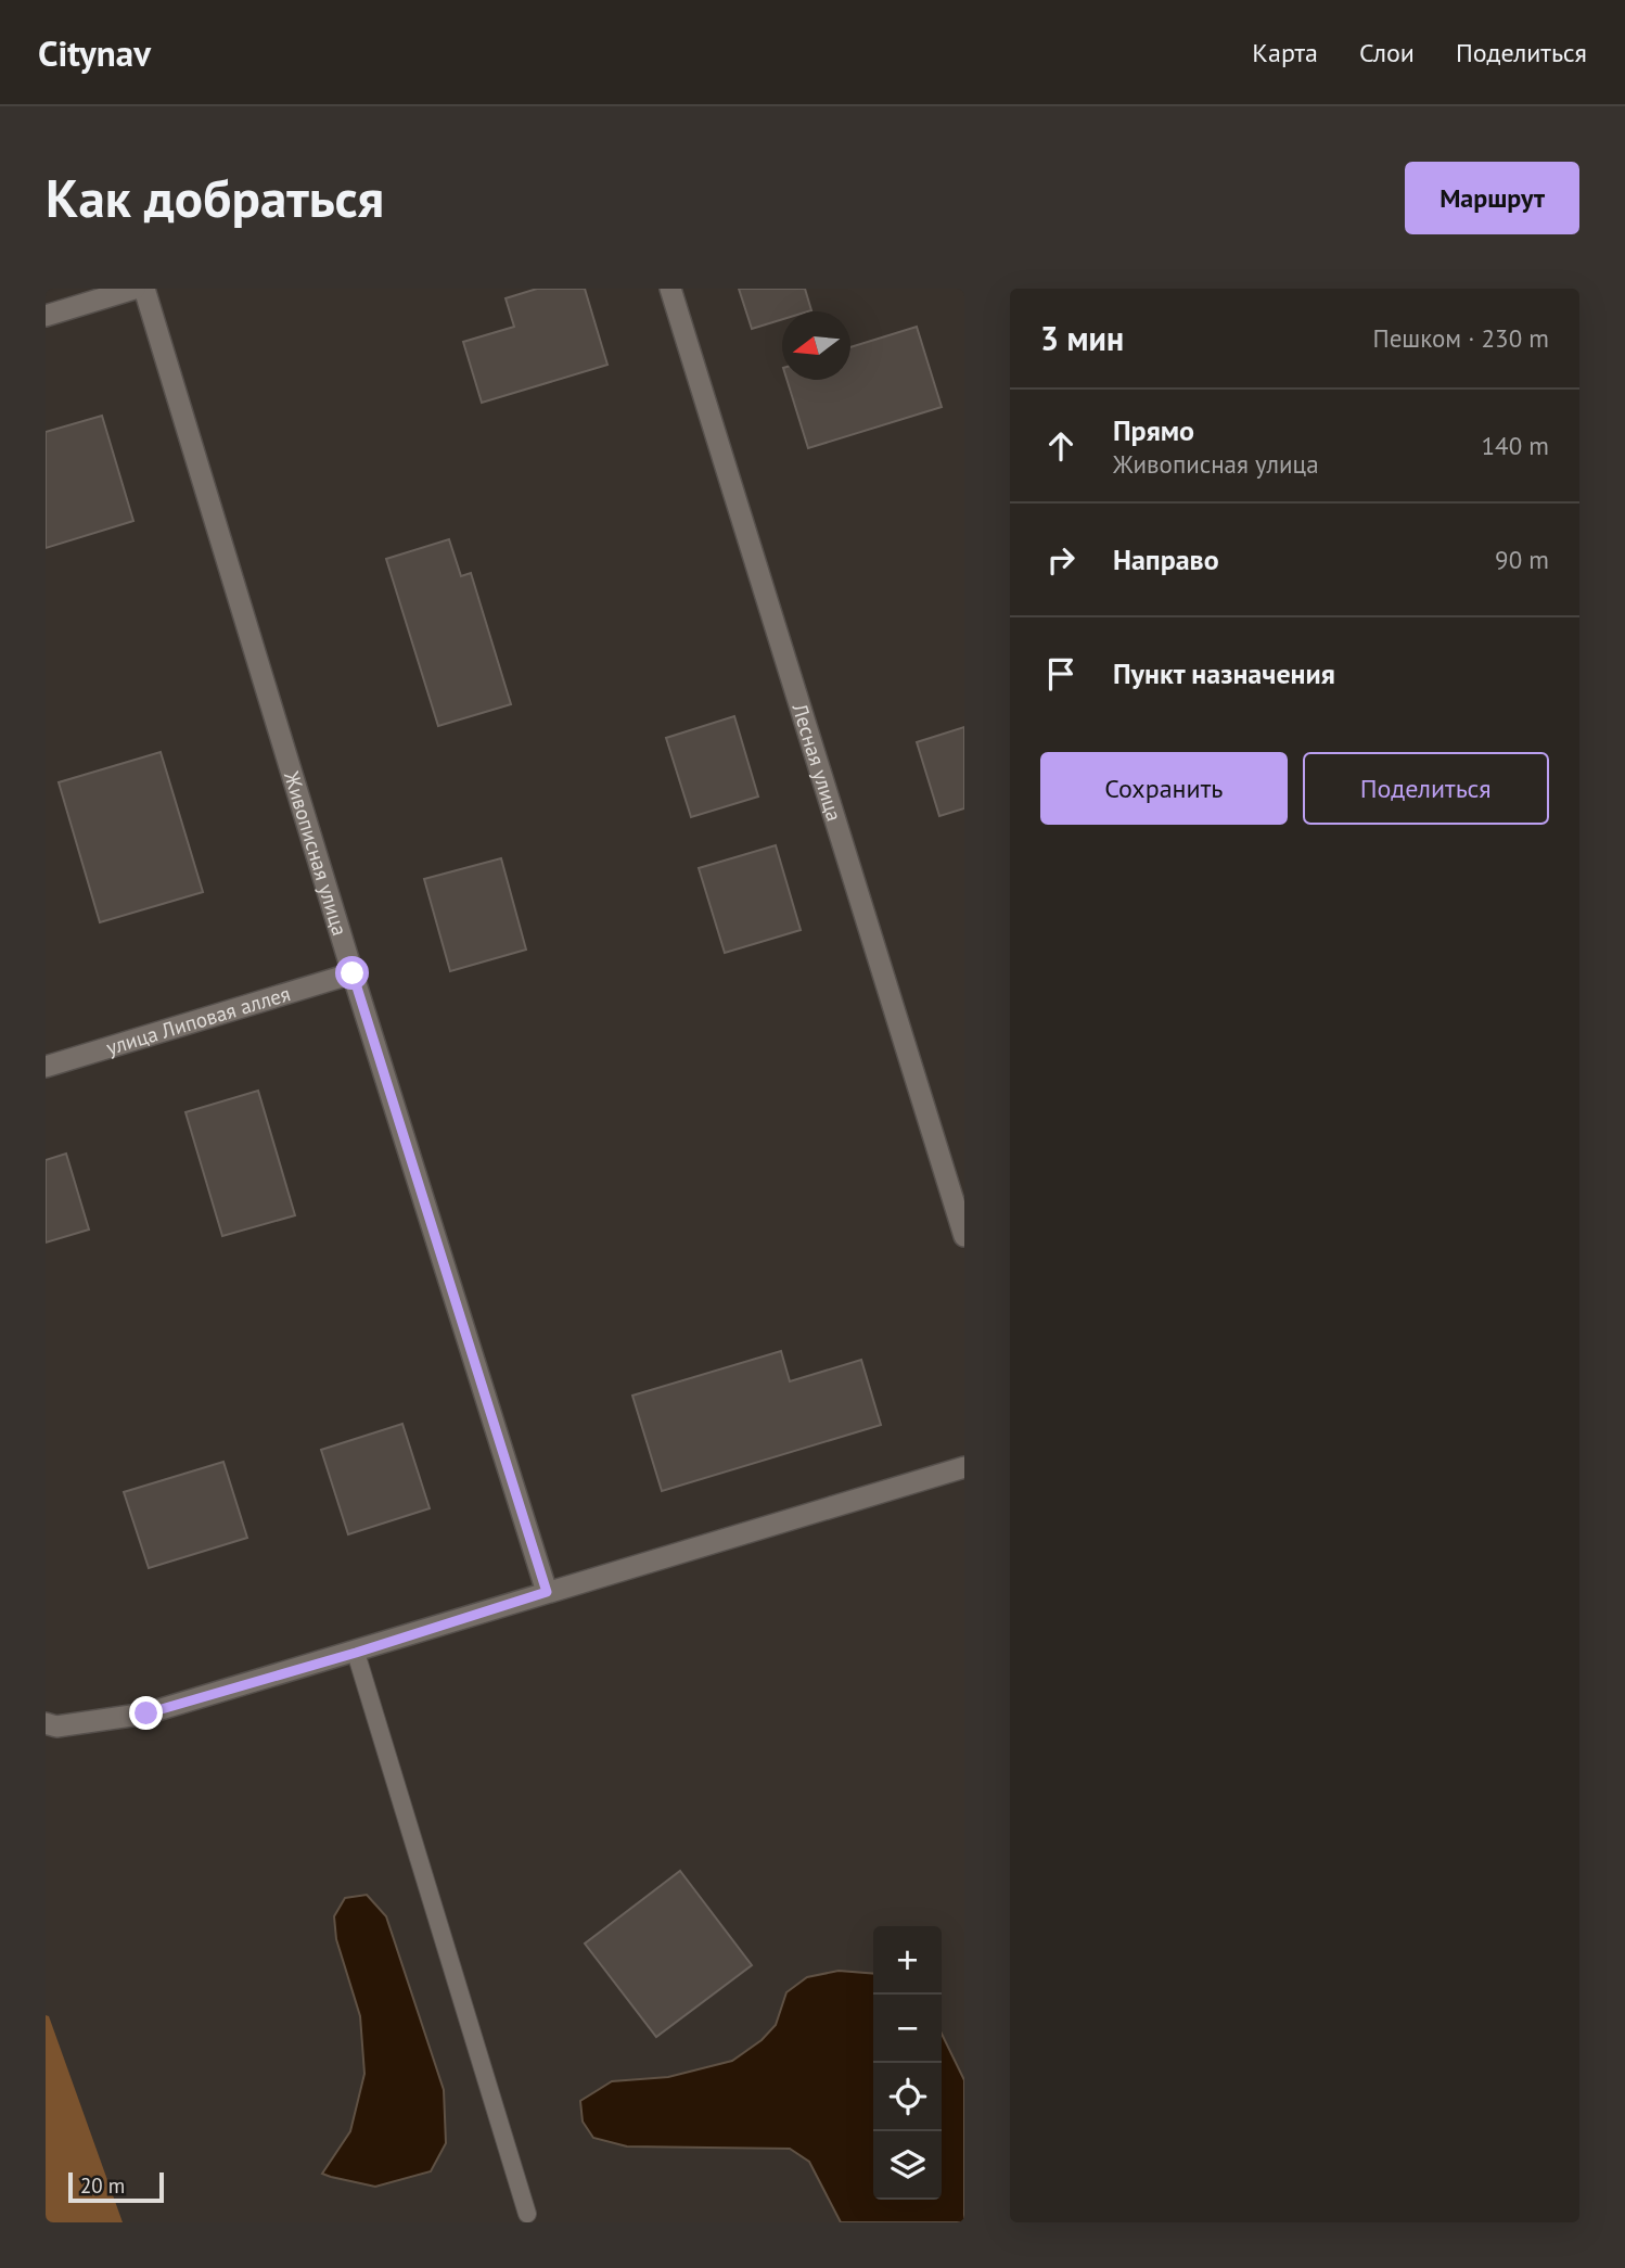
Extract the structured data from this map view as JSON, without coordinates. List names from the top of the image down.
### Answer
{
  "streets": {
    "street": ["Лесная улица", "Живописная улица", "улица Липовая аллея"]
  },
  "crossings": [
    ["Живописная улица", "улица Липовая аллея"]
  ],
  "scale_bar": "20 m",
  "north": "left",
  "page": {
    "header": "Citynav",
    "nav": ["Карта", "Слои", "Поделиться"],
    "buttons": [
      "Маршрут",
      ["Сохранить", "Поделиться"]
    ],
    "title": "Как добраться",
    "heading": ["3 мин", "Пешком · 230 m"],
    "list": [
      ["Прямо", "Живописная улица", "140 m"],
      ["Направо", "90 m"],
      "Пункт назначения"
    ],
    "map_buttons": ["+", "−"],
    "scale": "20 m"
  }
}
